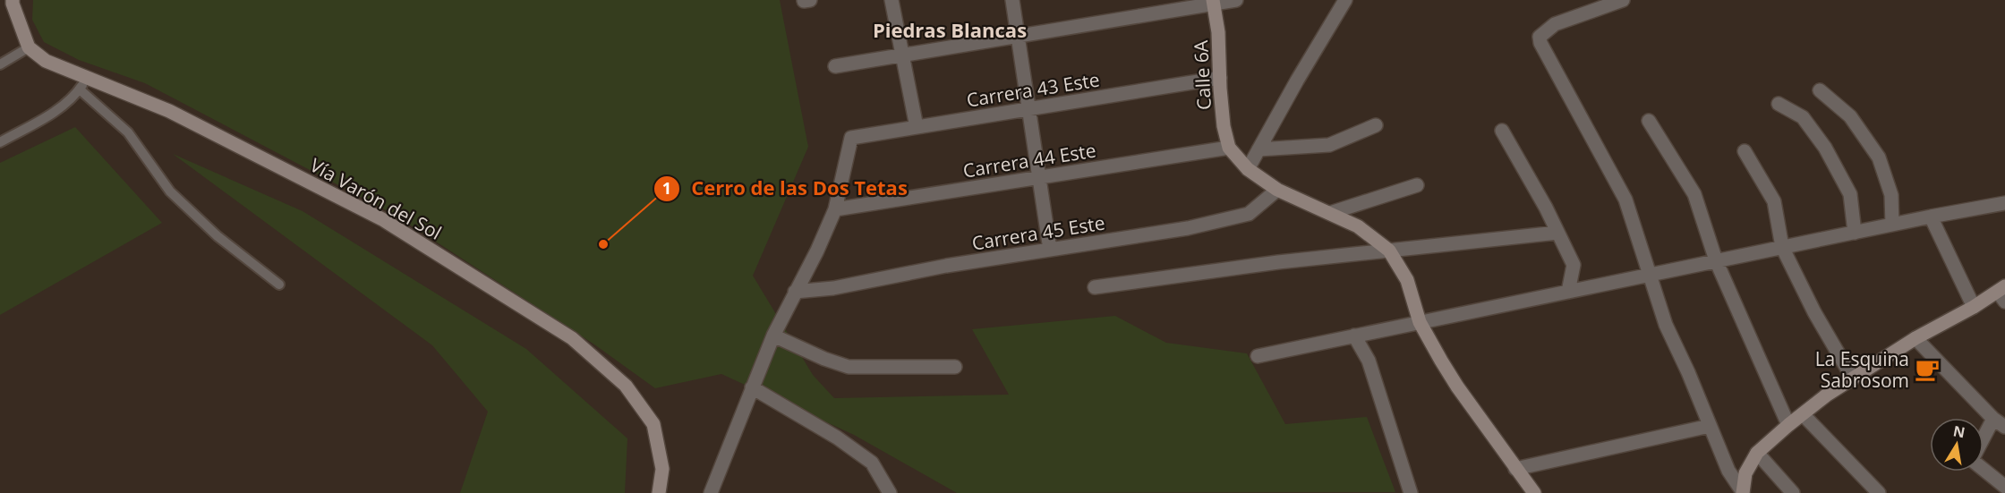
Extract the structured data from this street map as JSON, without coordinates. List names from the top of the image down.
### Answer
{
  "streets": {
    "street": [
      "Calle 6A",
      "Carrera 43 Este",
      "Carrera 44 Este",
      "Vía Varón del Sol",
      "Carrera 45 Este"
    ]
  },
  "crossings": [
    ["Calle 6A", "Carrera 43 Este"],
    ["Calle 6A", "Carrera 44 Este"],
    ["Carrera 43 Este", "Carrera 44 Este"]
  ],
  "districts": ["Piedras Blancas"],
  "places": {
    "other": ["Cerro de las Dos Tetas"],
    "cafe": ["La Esquina Sabrosom"]
  },
  "north": "top"
}
